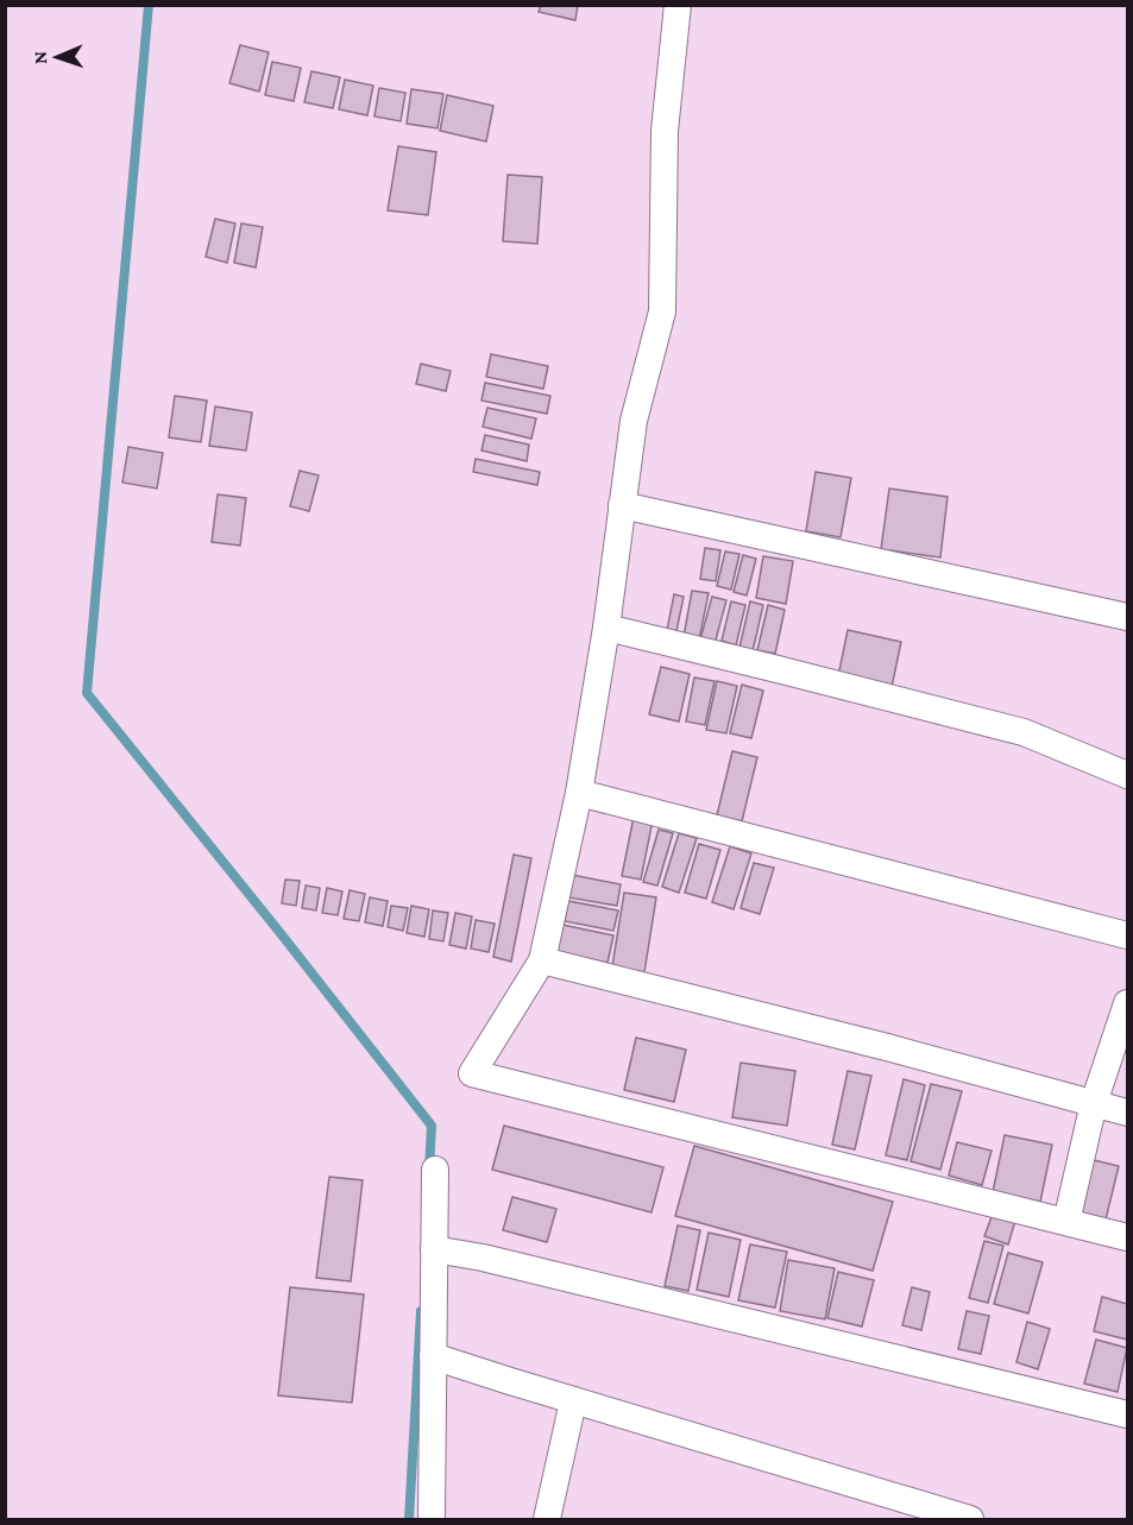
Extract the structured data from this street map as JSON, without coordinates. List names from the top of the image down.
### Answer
{
  "north": "left"
}
